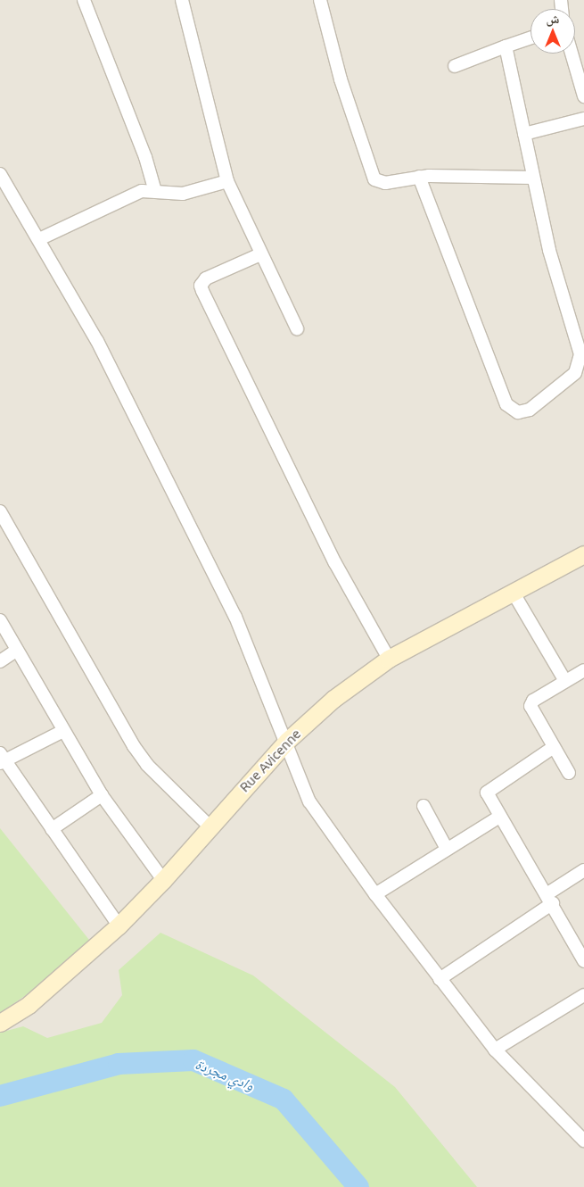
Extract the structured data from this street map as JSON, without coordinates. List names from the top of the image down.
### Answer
{
  "streets": {
    "street": ["Rue Avicenne"]
  },
  "water": ["وادي مجردة"],
  "north": "top"
}
